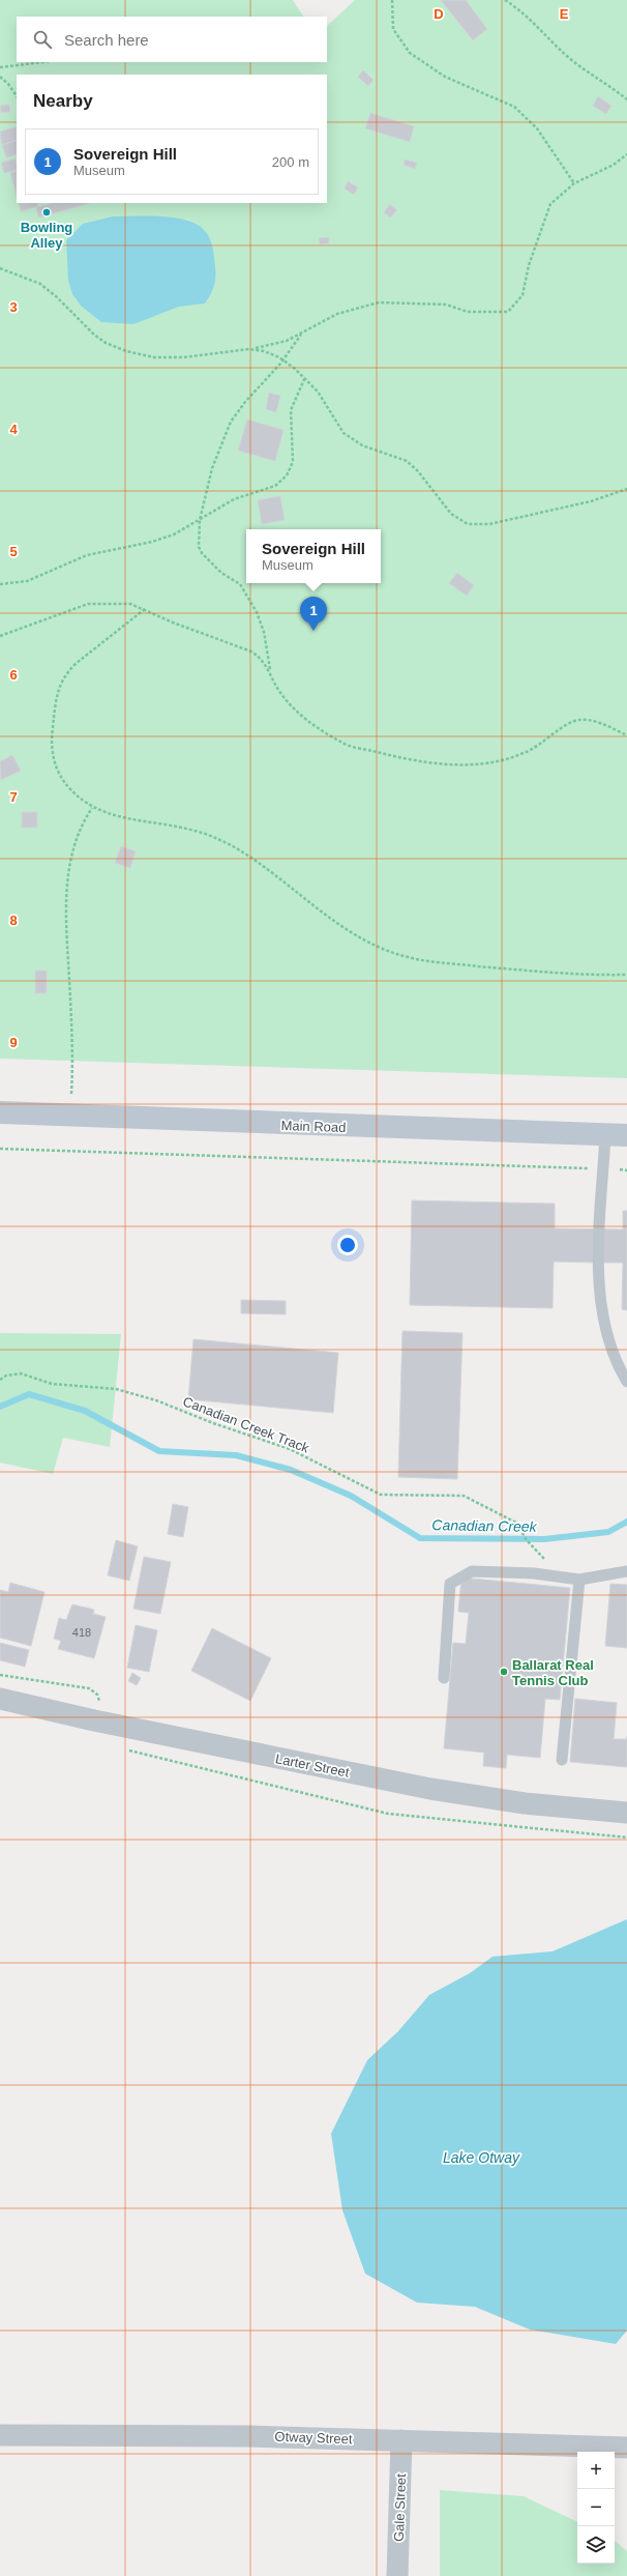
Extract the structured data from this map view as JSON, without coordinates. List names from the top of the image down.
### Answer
{
  "streets": {
    "main road": ["Main Road"],
    "street": ["Larter Street", "Otway Street", "Gale Street"],
    "path": ["Canadian Creek Track"]
  },
  "crossings": [
    ["Otway Street", "Gale Street"]
  ],
  "water": ["Canadian Creek", "Lake Otway"],
  "places": ["Bowling Alley", "Ballarat Real Tennis Club"],
  "house_numbers": ["418"],
  "page": {
    "search": "Search here",
    "heading": "Nearby",
    "list": [
      {
        "mark": "1",
        "name": "Sovereign Hill",
        "note": "Museum",
        "value": "200 m"
      }
    ],
    "popup": ["Sovereign Hill", "Museum"],
    "pins": "1",
    "map_buttons": ["+", "−"]
  },
  "grid": {
    "columns": ["D", "E"],
    "rows": [
      "3",
      "4",
      "5",
      "6",
      "7",
      "8",
      "9"
    ]
  }
}
